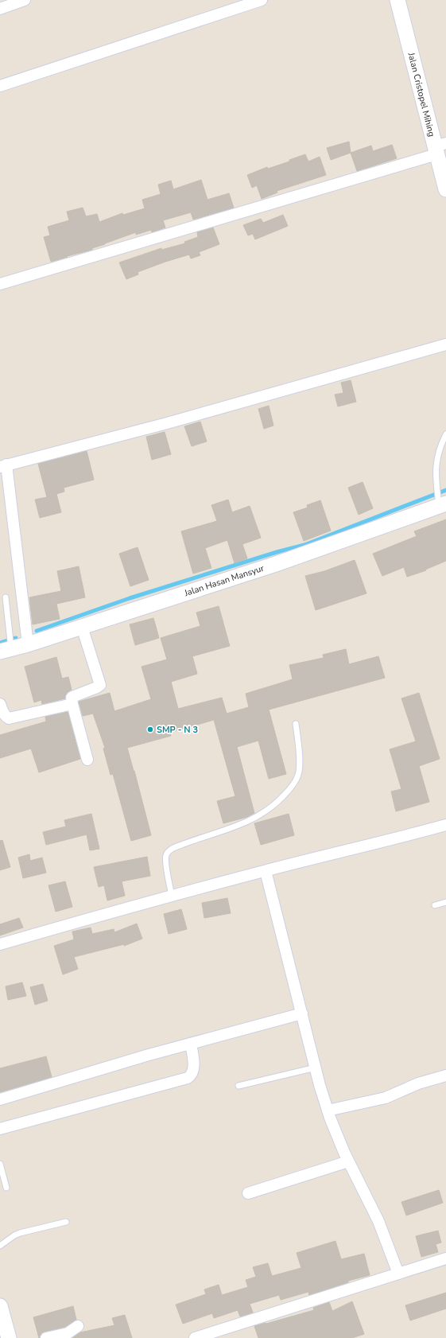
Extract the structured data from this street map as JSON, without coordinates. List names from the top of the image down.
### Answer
{
  "streets": {
    "street": ["Jalan Cristopel Mihing", "Jalan Hasan Mansyur"]
  },
  "places": ["SMP - N 3"]
}
